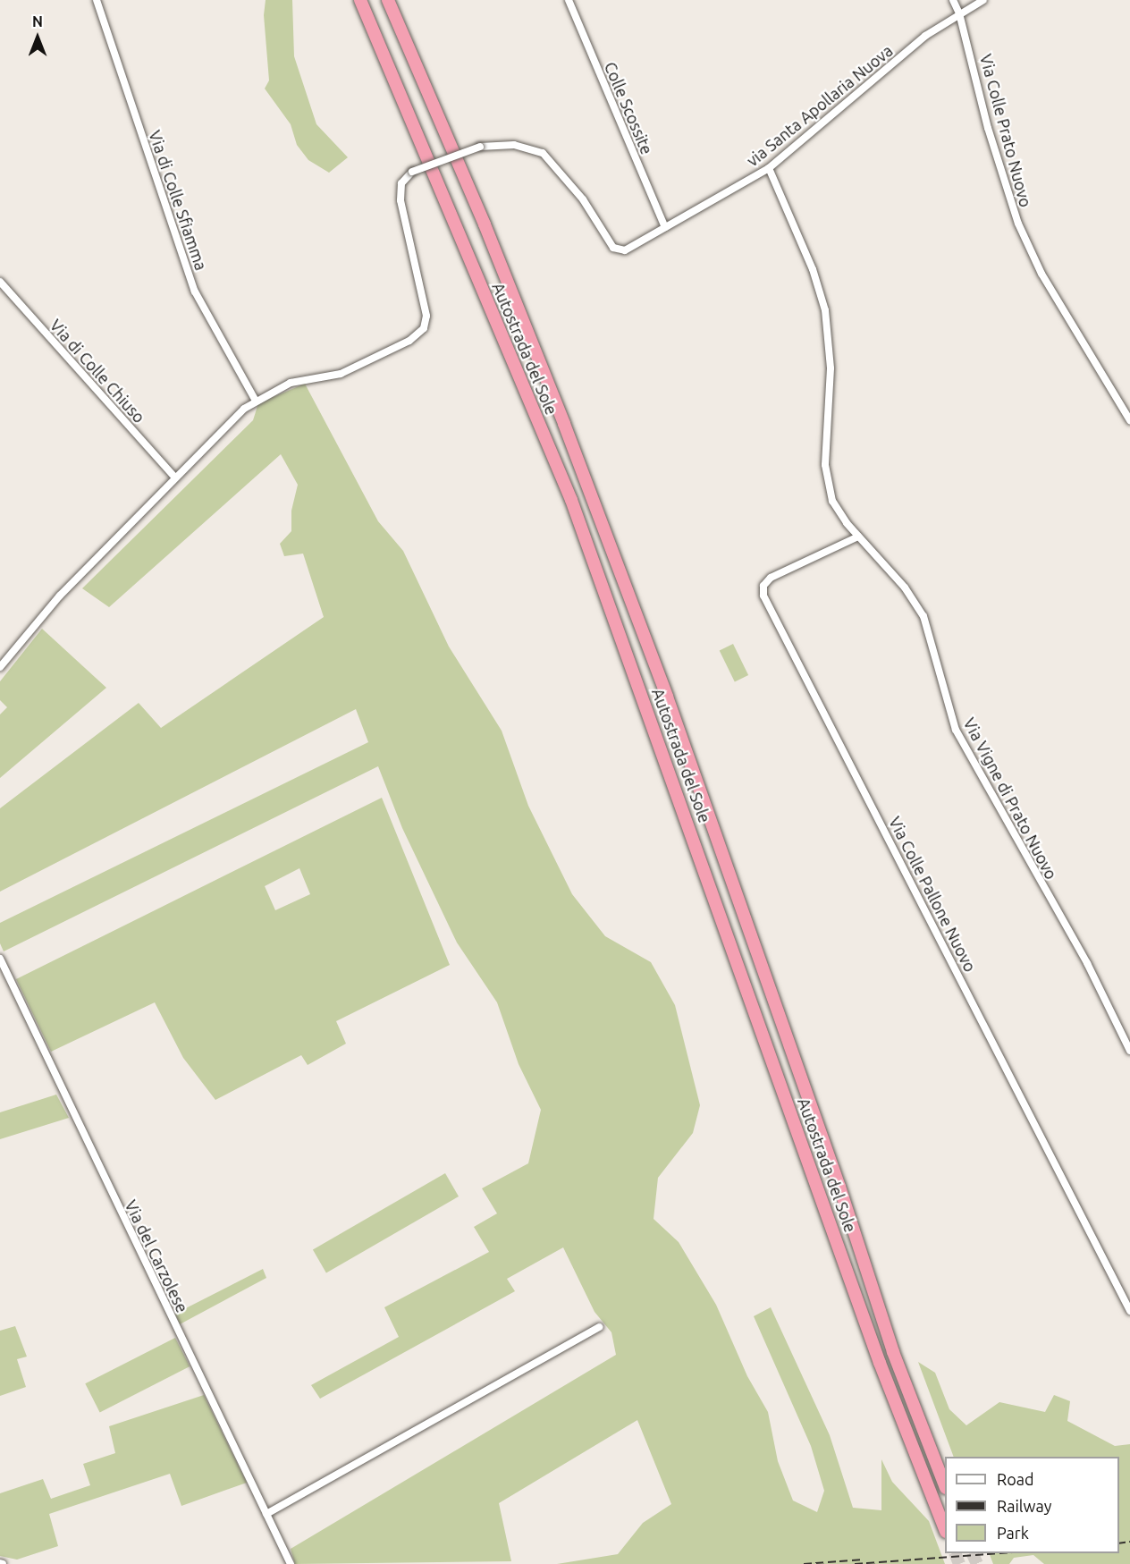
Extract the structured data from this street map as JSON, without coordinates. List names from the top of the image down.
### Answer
{
  "streets": {
    "highway": ["Autostrada del Sole"],
    "street": [
      "via Santa Apollaria Nuova",
      "Colle Scossite",
      "Via Colle Prato Nuovo",
      "Via di Colle Sfiamma",
      "Via di Colle Chiuso",
      "Via Vigne di Prato Nuovo",
      "Via Colle Pallone Nuovo",
      "Via del Carzolese"
    ]
  },
  "crossings": [
    ["via Santa Apollaria Nuova", "Colle Scossite"],
    ["via Santa Apollaria Nuova", "Via Colle Prato Nuovo"],
    ["via Santa Apollaria Nuova", "Via di Colle Sfiamma"],
    ["via Santa Apollaria Nuova", "Via Vigne di Prato Nuovo"],
    ["Via Vigne di Prato Nuovo", "Via Colle Pallone Nuovo"]
  ],
  "legend": ["Road", "Railway", "Park"],
  "north": "top"
}
